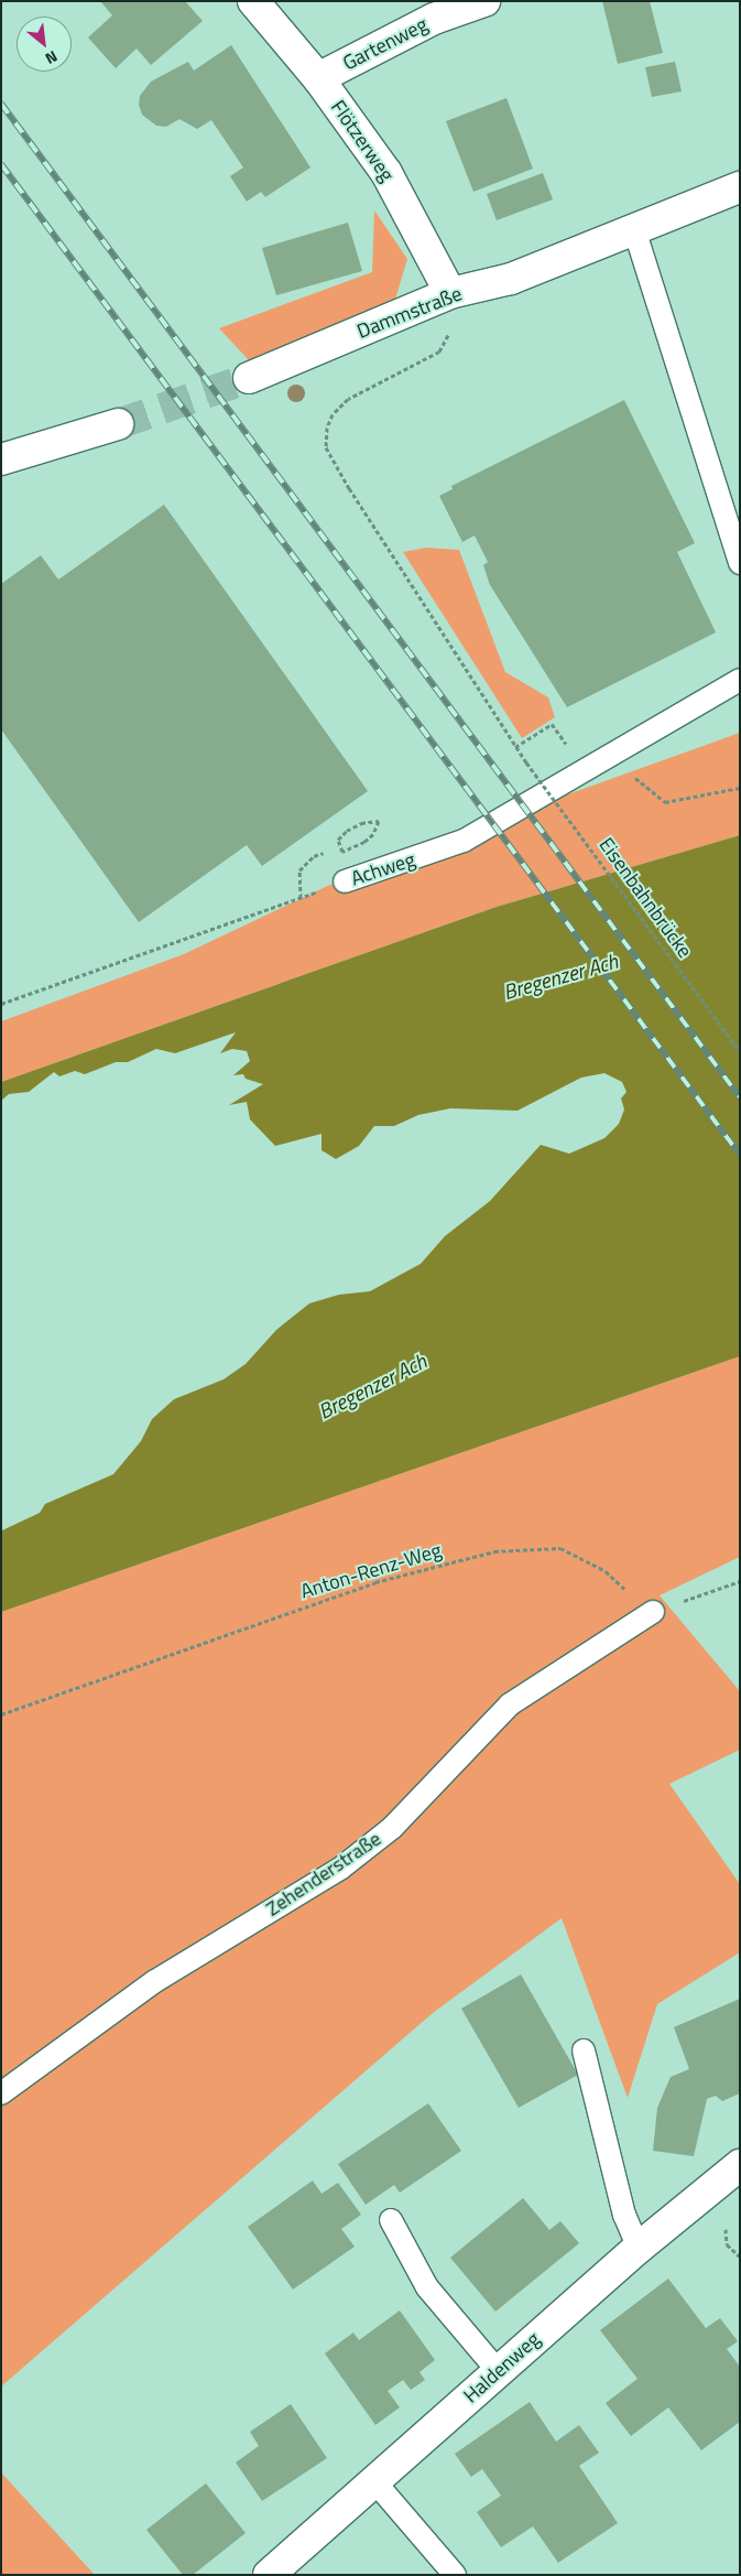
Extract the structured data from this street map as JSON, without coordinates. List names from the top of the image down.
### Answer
{
  "streets": {
    "street": [
      "Gartenweg",
      "Flötzerweg",
      "Dammstraße",
      "Haldenweg"
    ],
    "lane": ["Achweg", "Zehenderstraße"],
    "path": ["Eisenbahnbrücke", "Anton-Renz-Weg"]
  },
  "crossings": [
    ["Gartenweg", "Flötzerweg"],
    ["Flötzerweg", "Dammstraße"],
    ["Flötzerweg", "Eisenbahnbrücke"],
    ["Dammstraße", "Eisenbahnbrücke"],
    ["Anton-Renz-Weg", "Zehenderstraße"]
  ],
  "water": ["Bregenzer Ach"],
  "north": "bottom right"
}
